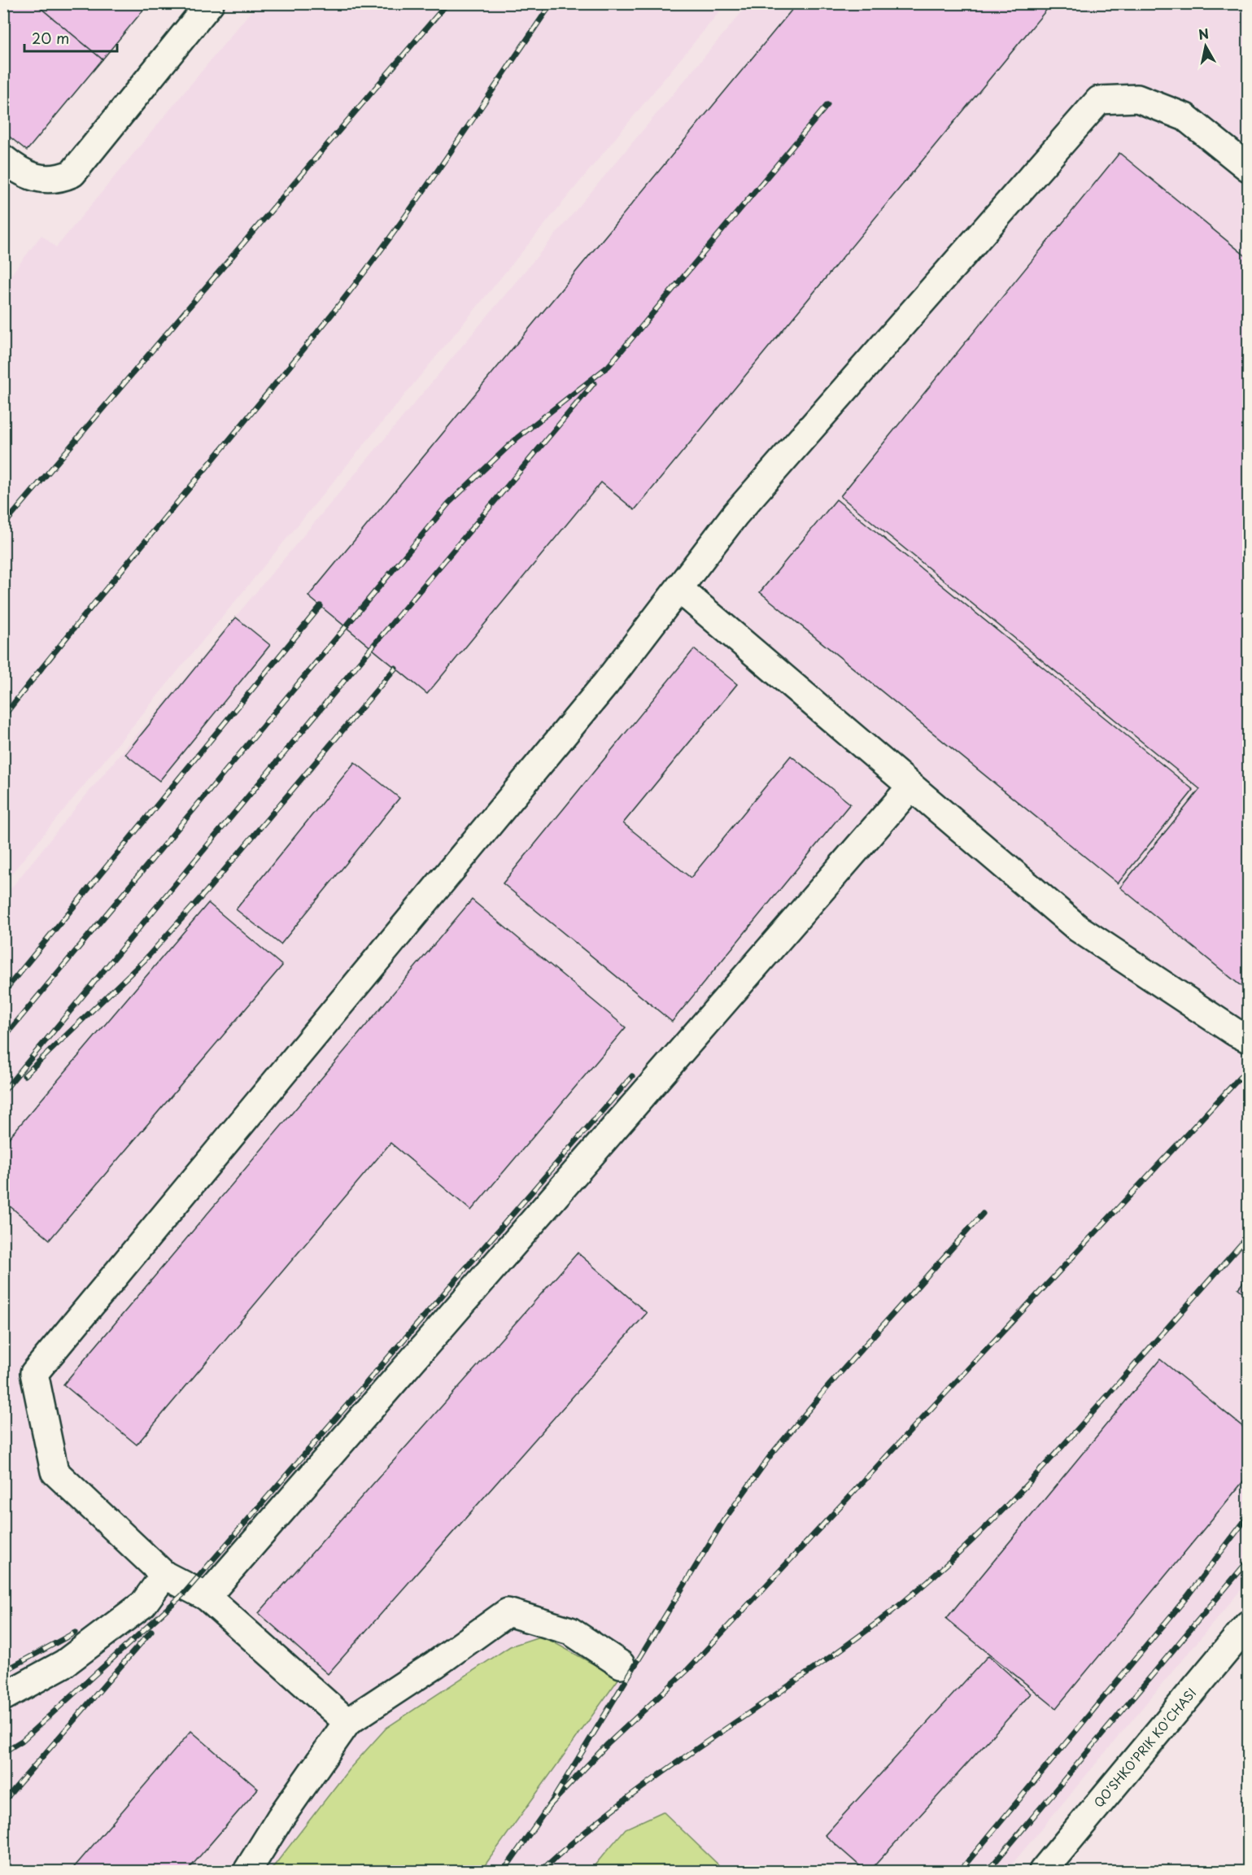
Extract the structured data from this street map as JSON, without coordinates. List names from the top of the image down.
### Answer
{
  "streets": {
    "street": ["QO'SHKO'PRIK KO'CHASI"]
  },
  "scale_bar": "20 m",
  "north": "top"
}
